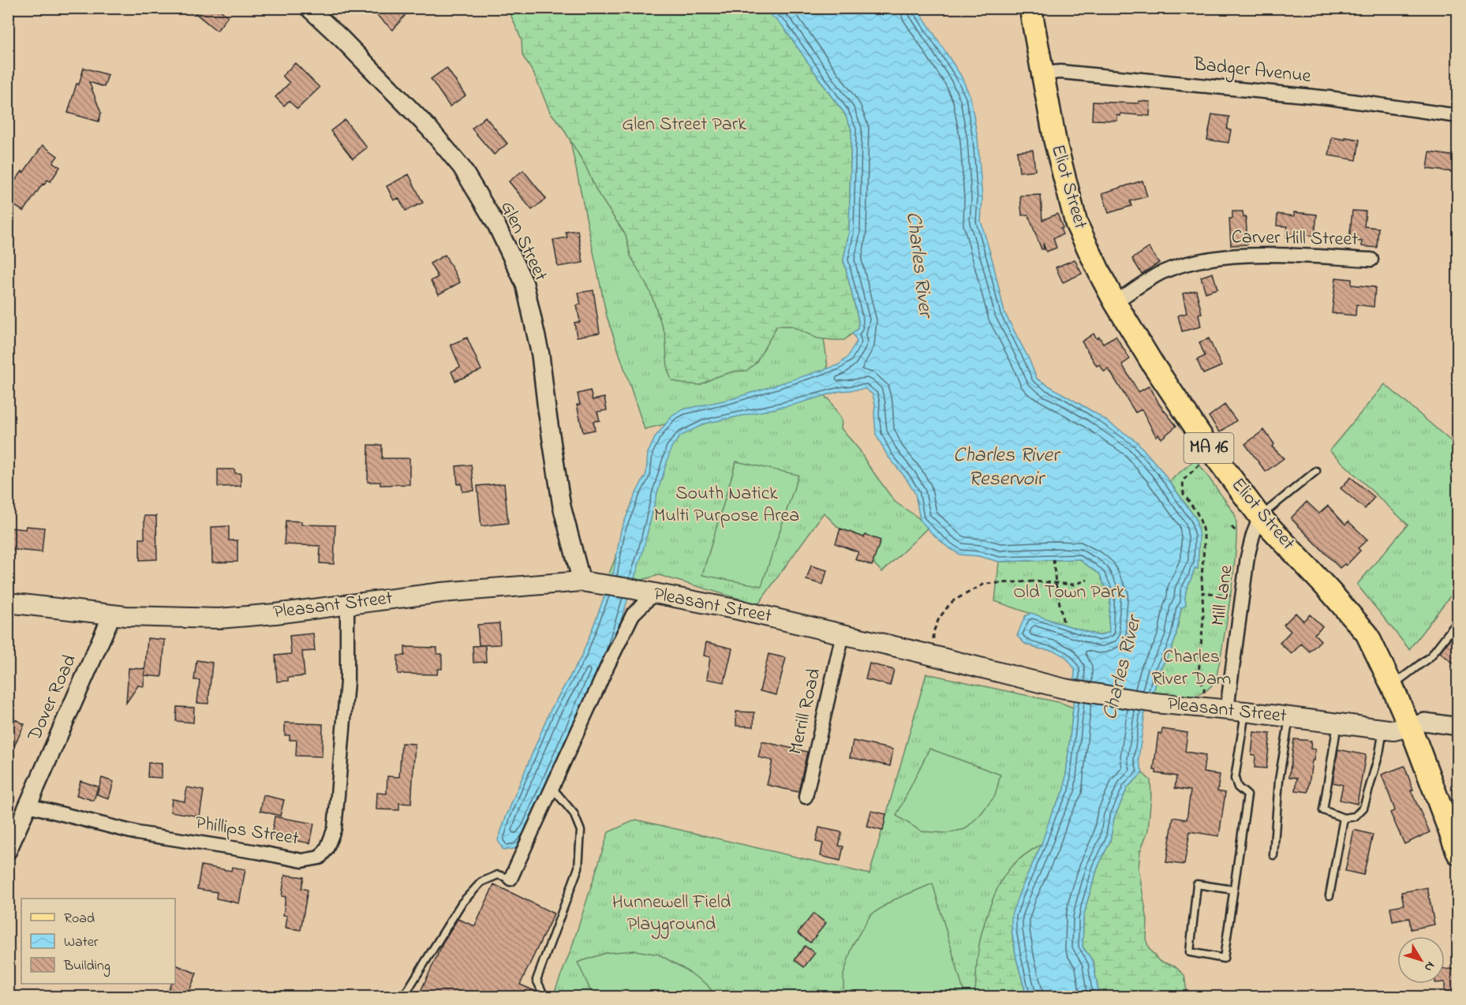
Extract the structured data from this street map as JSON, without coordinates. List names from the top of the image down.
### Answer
{
  "streets": {
    "main road": ["Eliot Street", "MA 16", "Pleasant Street"],
    "street": [
      "Badger Avenue",
      "Carver Hill Street",
      "Glen Street",
      "Mill Lane",
      "Dover Road",
      "Merrill Road",
      "Phillips Street"
    ]
  },
  "crossings": [
    ["Badger Avenue", "Eliot Street"],
    ["Eliot Street", "Carver Hill Street"],
    ["Eliot Street", "Mill Lane"],
    ["Eliot Street", "Pleasant Street"],
    ["Glen Street", "Pleasant Street"],
    ["Mill Lane", "Pleasant Street"],
    ["Pleasant Street", "Dover Road"],
    ["Pleasant Street", "Merrill Road"],
    ["Pleasant Street", "Phillips Street"],
    ["Dover Road", "Phillips Street"]
  ],
  "water": ["Charles River", "Charles River Reservoir"],
  "parks": [
    "Glen Street Park",
    "South Natick Multi Purpose Area",
    "Old Town Park",
    "Charles River Dam",
    "Hunnewell Field Playground"
  ],
  "legend": ["Road", "Water", "Building"],
  "north": "bottom right"
}
